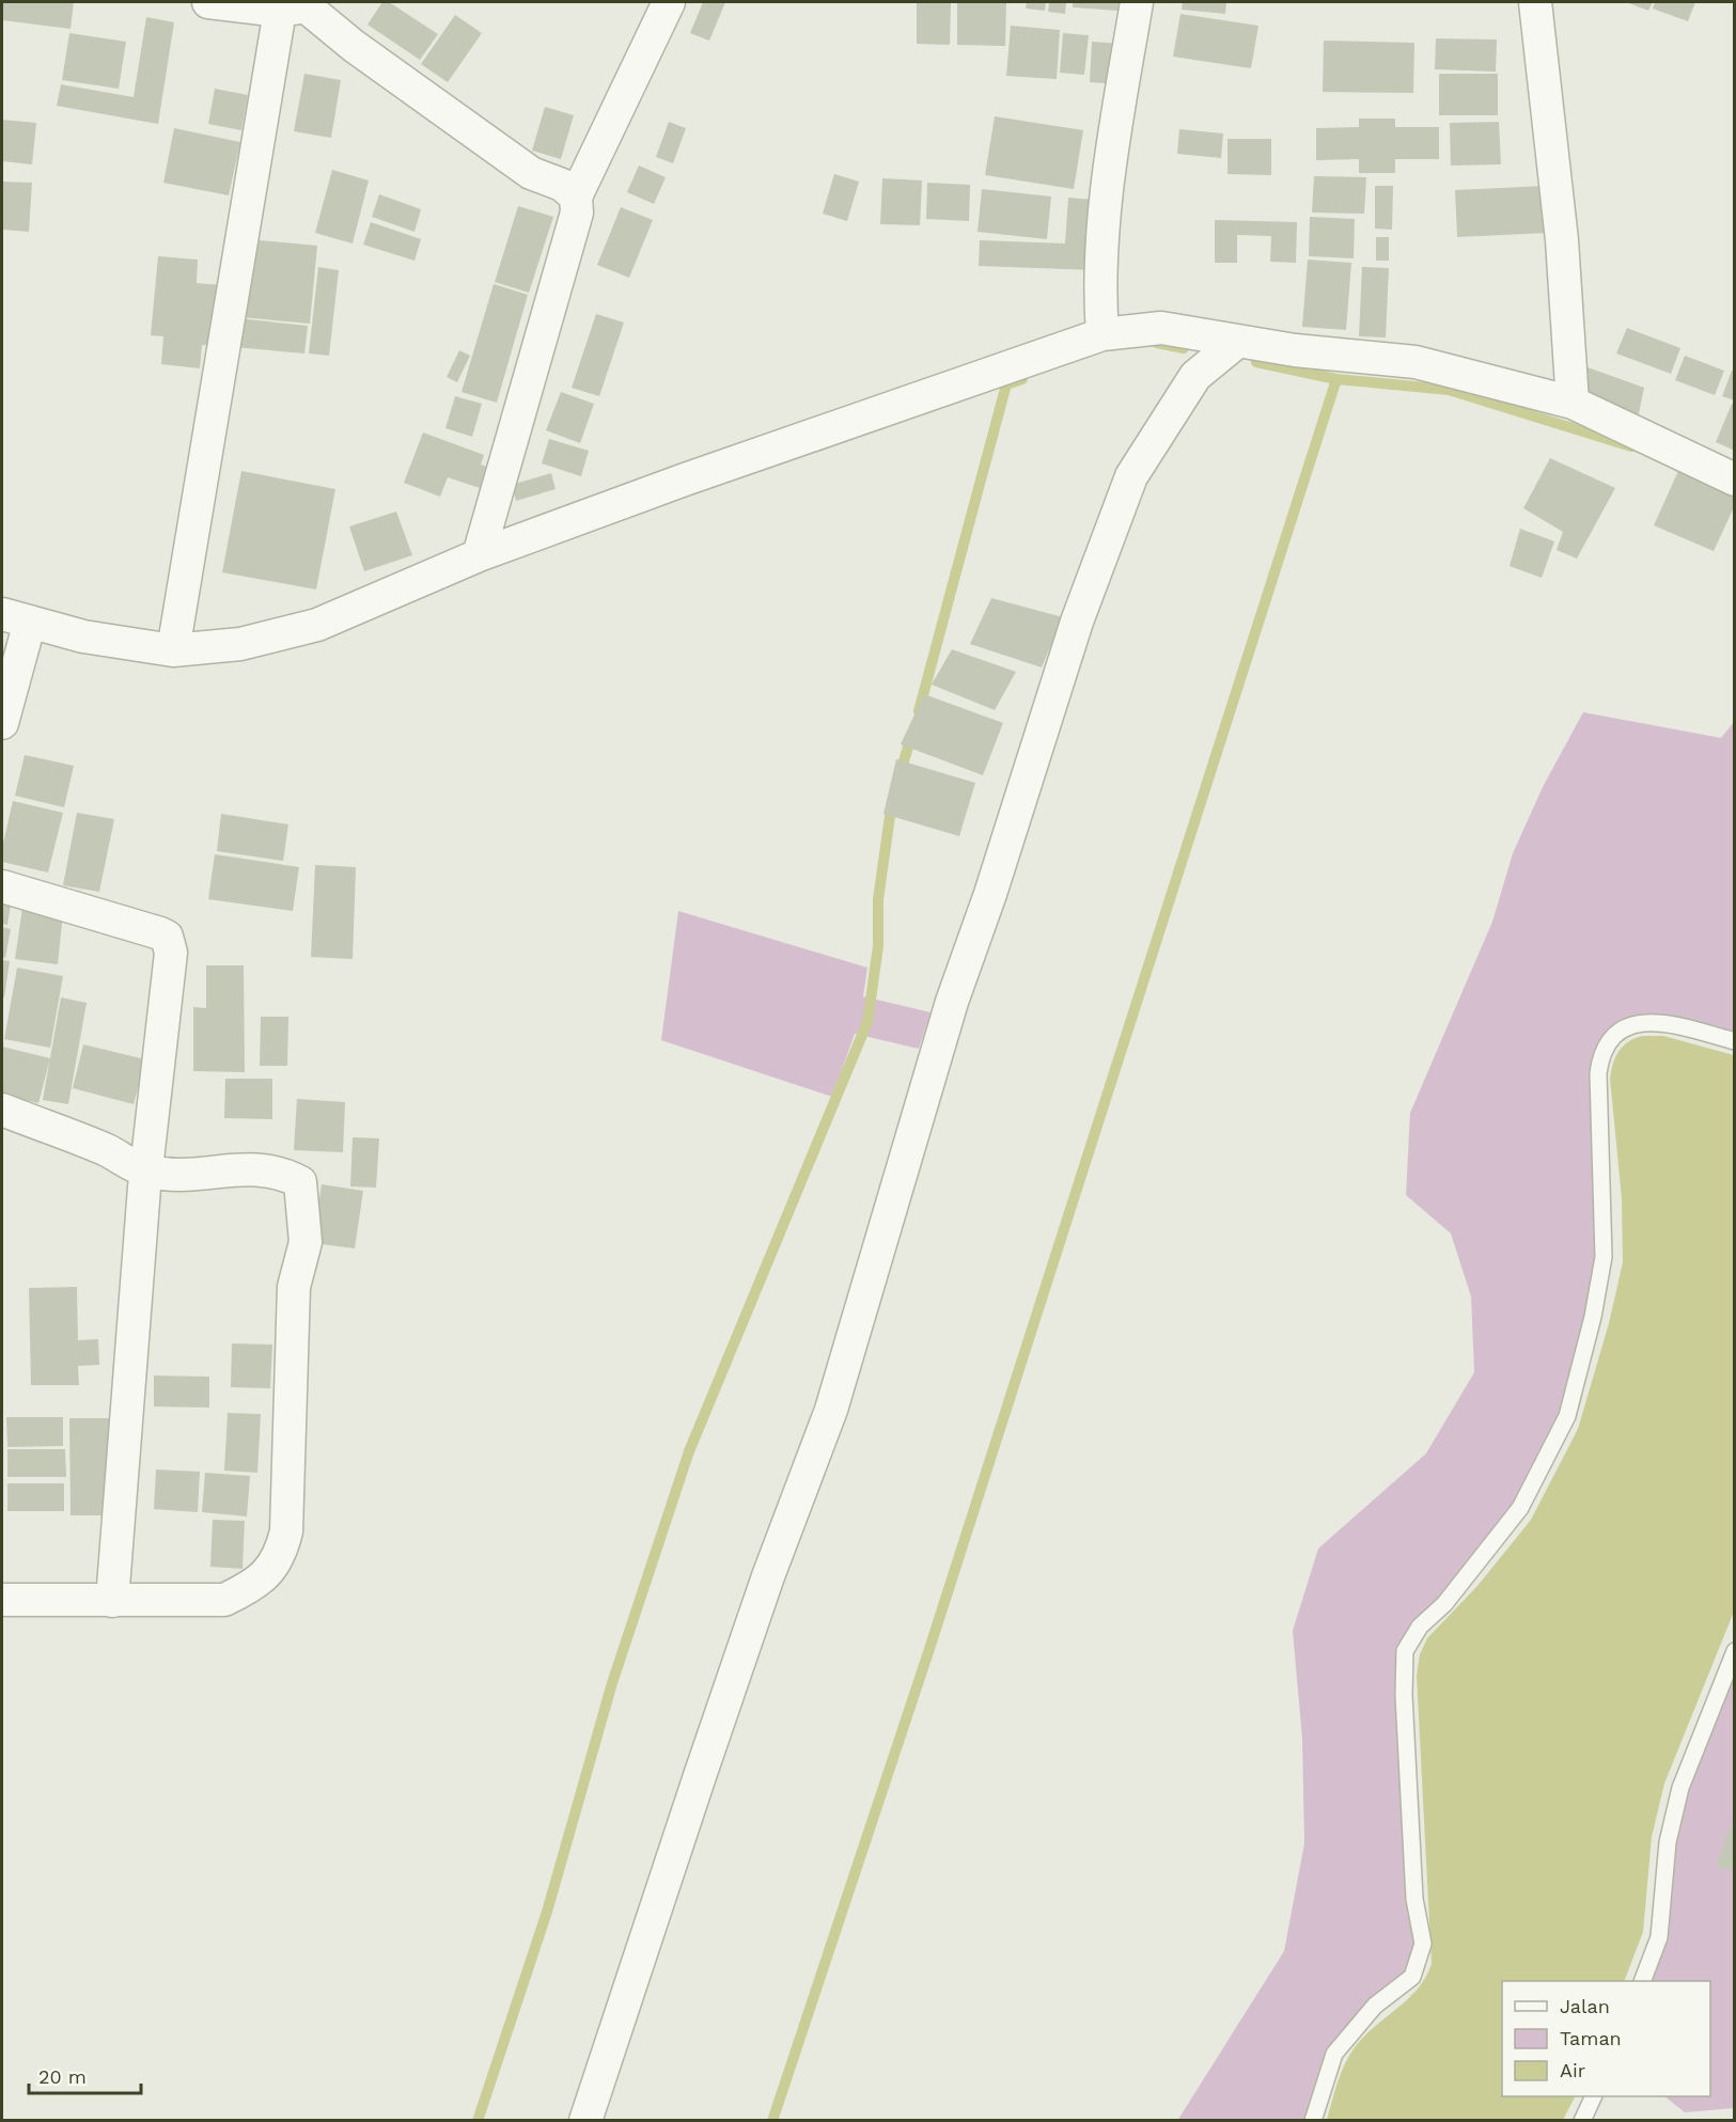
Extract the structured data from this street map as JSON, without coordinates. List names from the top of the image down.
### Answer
{
  "legend": ["Jalan", "Taman", "Air"],
  "scale_bar": "20 m"
}
